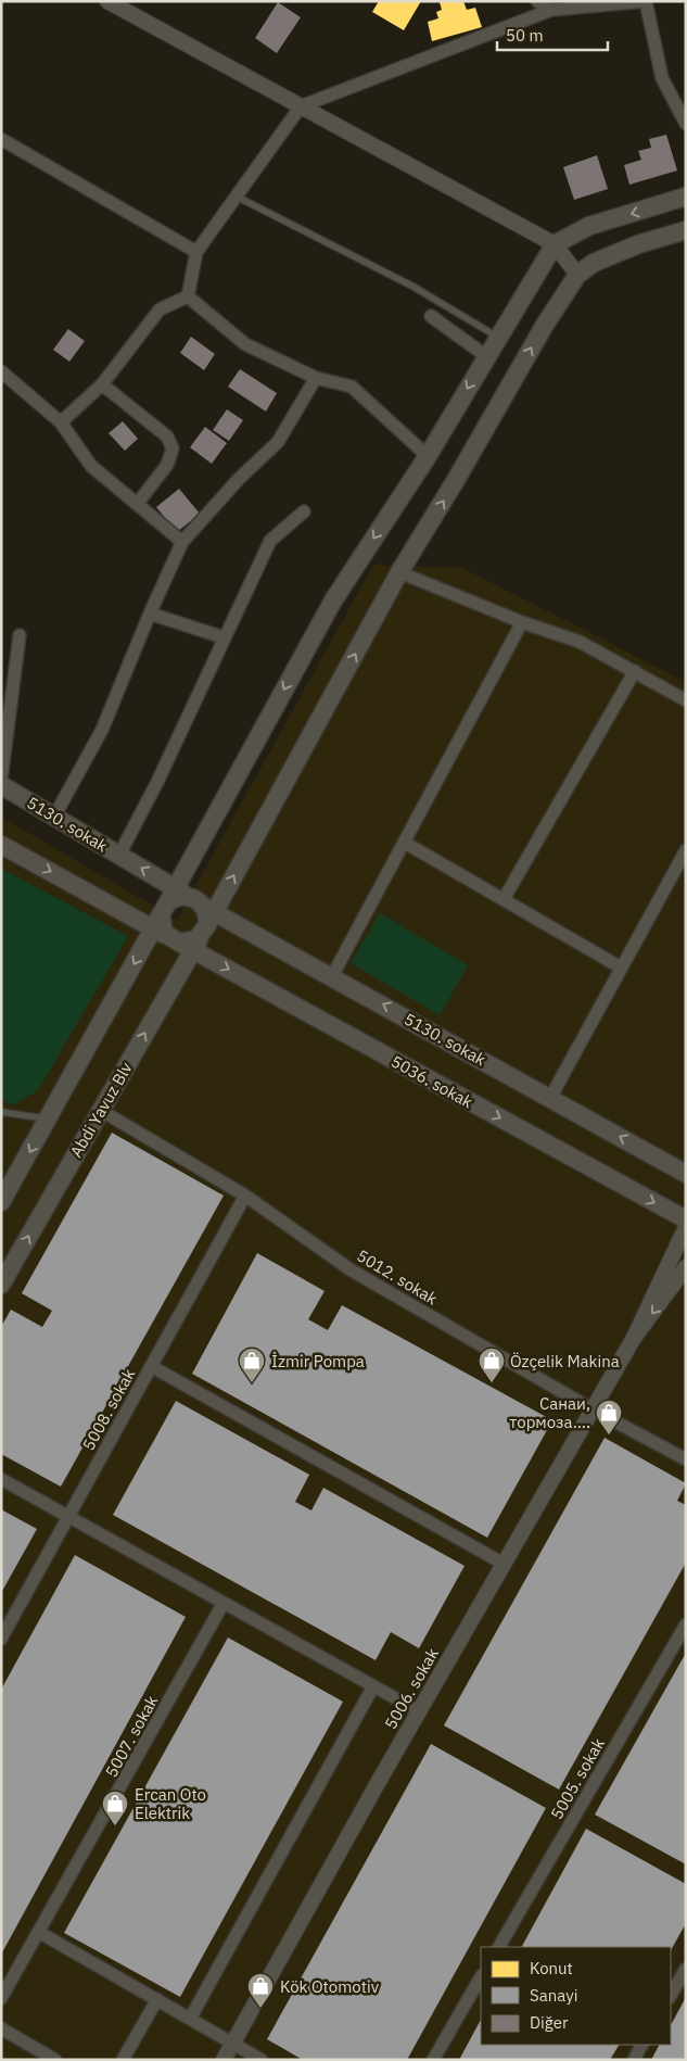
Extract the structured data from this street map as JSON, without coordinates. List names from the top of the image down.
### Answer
{
  "streets": {
    "main road": ["5130. sokak", "5036. sokak", "Abdi Yavuz Blv"],
    "street": [
      "5012. sokak",
      "5008. sokak",
      "5006. sokak",
      "5007. sokak",
      "5005. sokak"
    ]
  },
  "crossings": [
    ["5130. sokak", "5036. sokak"],
    ["5130. sokak", "Abdi Yavuz Blv"],
    ["5036. sokak", "Abdi Yavuz Blv"],
    ["Abdi Yavuz Blv", "5012. sokak"],
    ["5012. sokak", "5008. sokak"],
    ["5012. sokak", "5006. sokak"]
  ],
  "one_way": ["5130. sokak", "5036. sokak"],
  "places": {
    "shop": [
      "İzmir Pompa",
      "Özçelik Makina",
      "Санаи, тормоза....",
      "Ercan Oto Elektrik",
      "Kök Otomotiv"
    ]
  },
  "legend": ["Konut", "Sanayi", "Diğer"],
  "scale_bar": "50 m"
}
